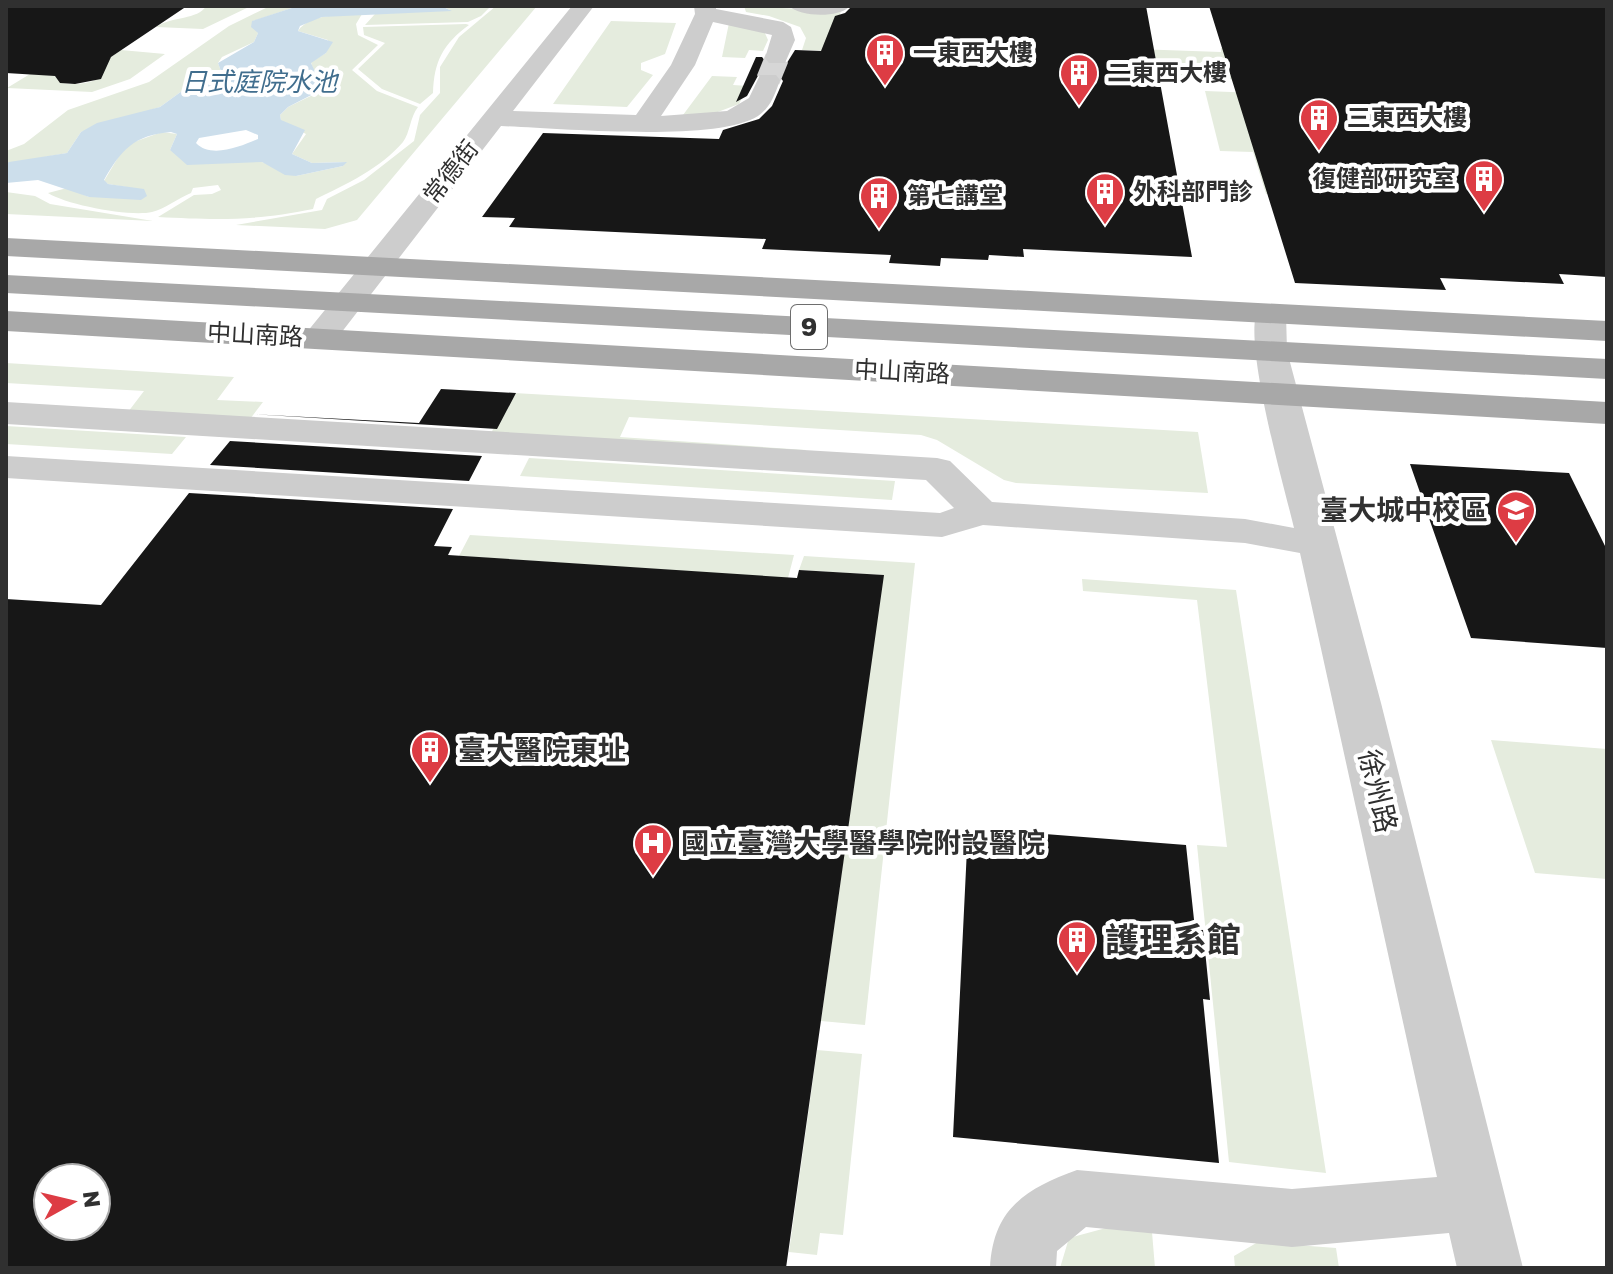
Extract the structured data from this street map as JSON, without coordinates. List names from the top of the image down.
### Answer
{
  "streets": {
    "main road": ["9", "中山南路"],
    "street": ["常德街", "徐州路"]
  },
  "crossings": [
    ["常德街", "9"],
    ["常德街", "中山南路"],
    ["9", "徐州路"],
    ["中山南路", "徐州路"]
  ],
  "water": ["日式庭院水池"],
  "places": {
    "building": [
      "一東西大樓",
      "二東西大樓",
      "三東西大樓",
      "復健部研究室",
      "外科部門診",
      "第七講堂",
      "臺大醫院東址",
      "護理系館"
    ],
    "school or university": ["臺大城中校區"],
    "hospital": ["國立臺灣大學醫學院附設醫院"]
  },
  "north": "right"
}
